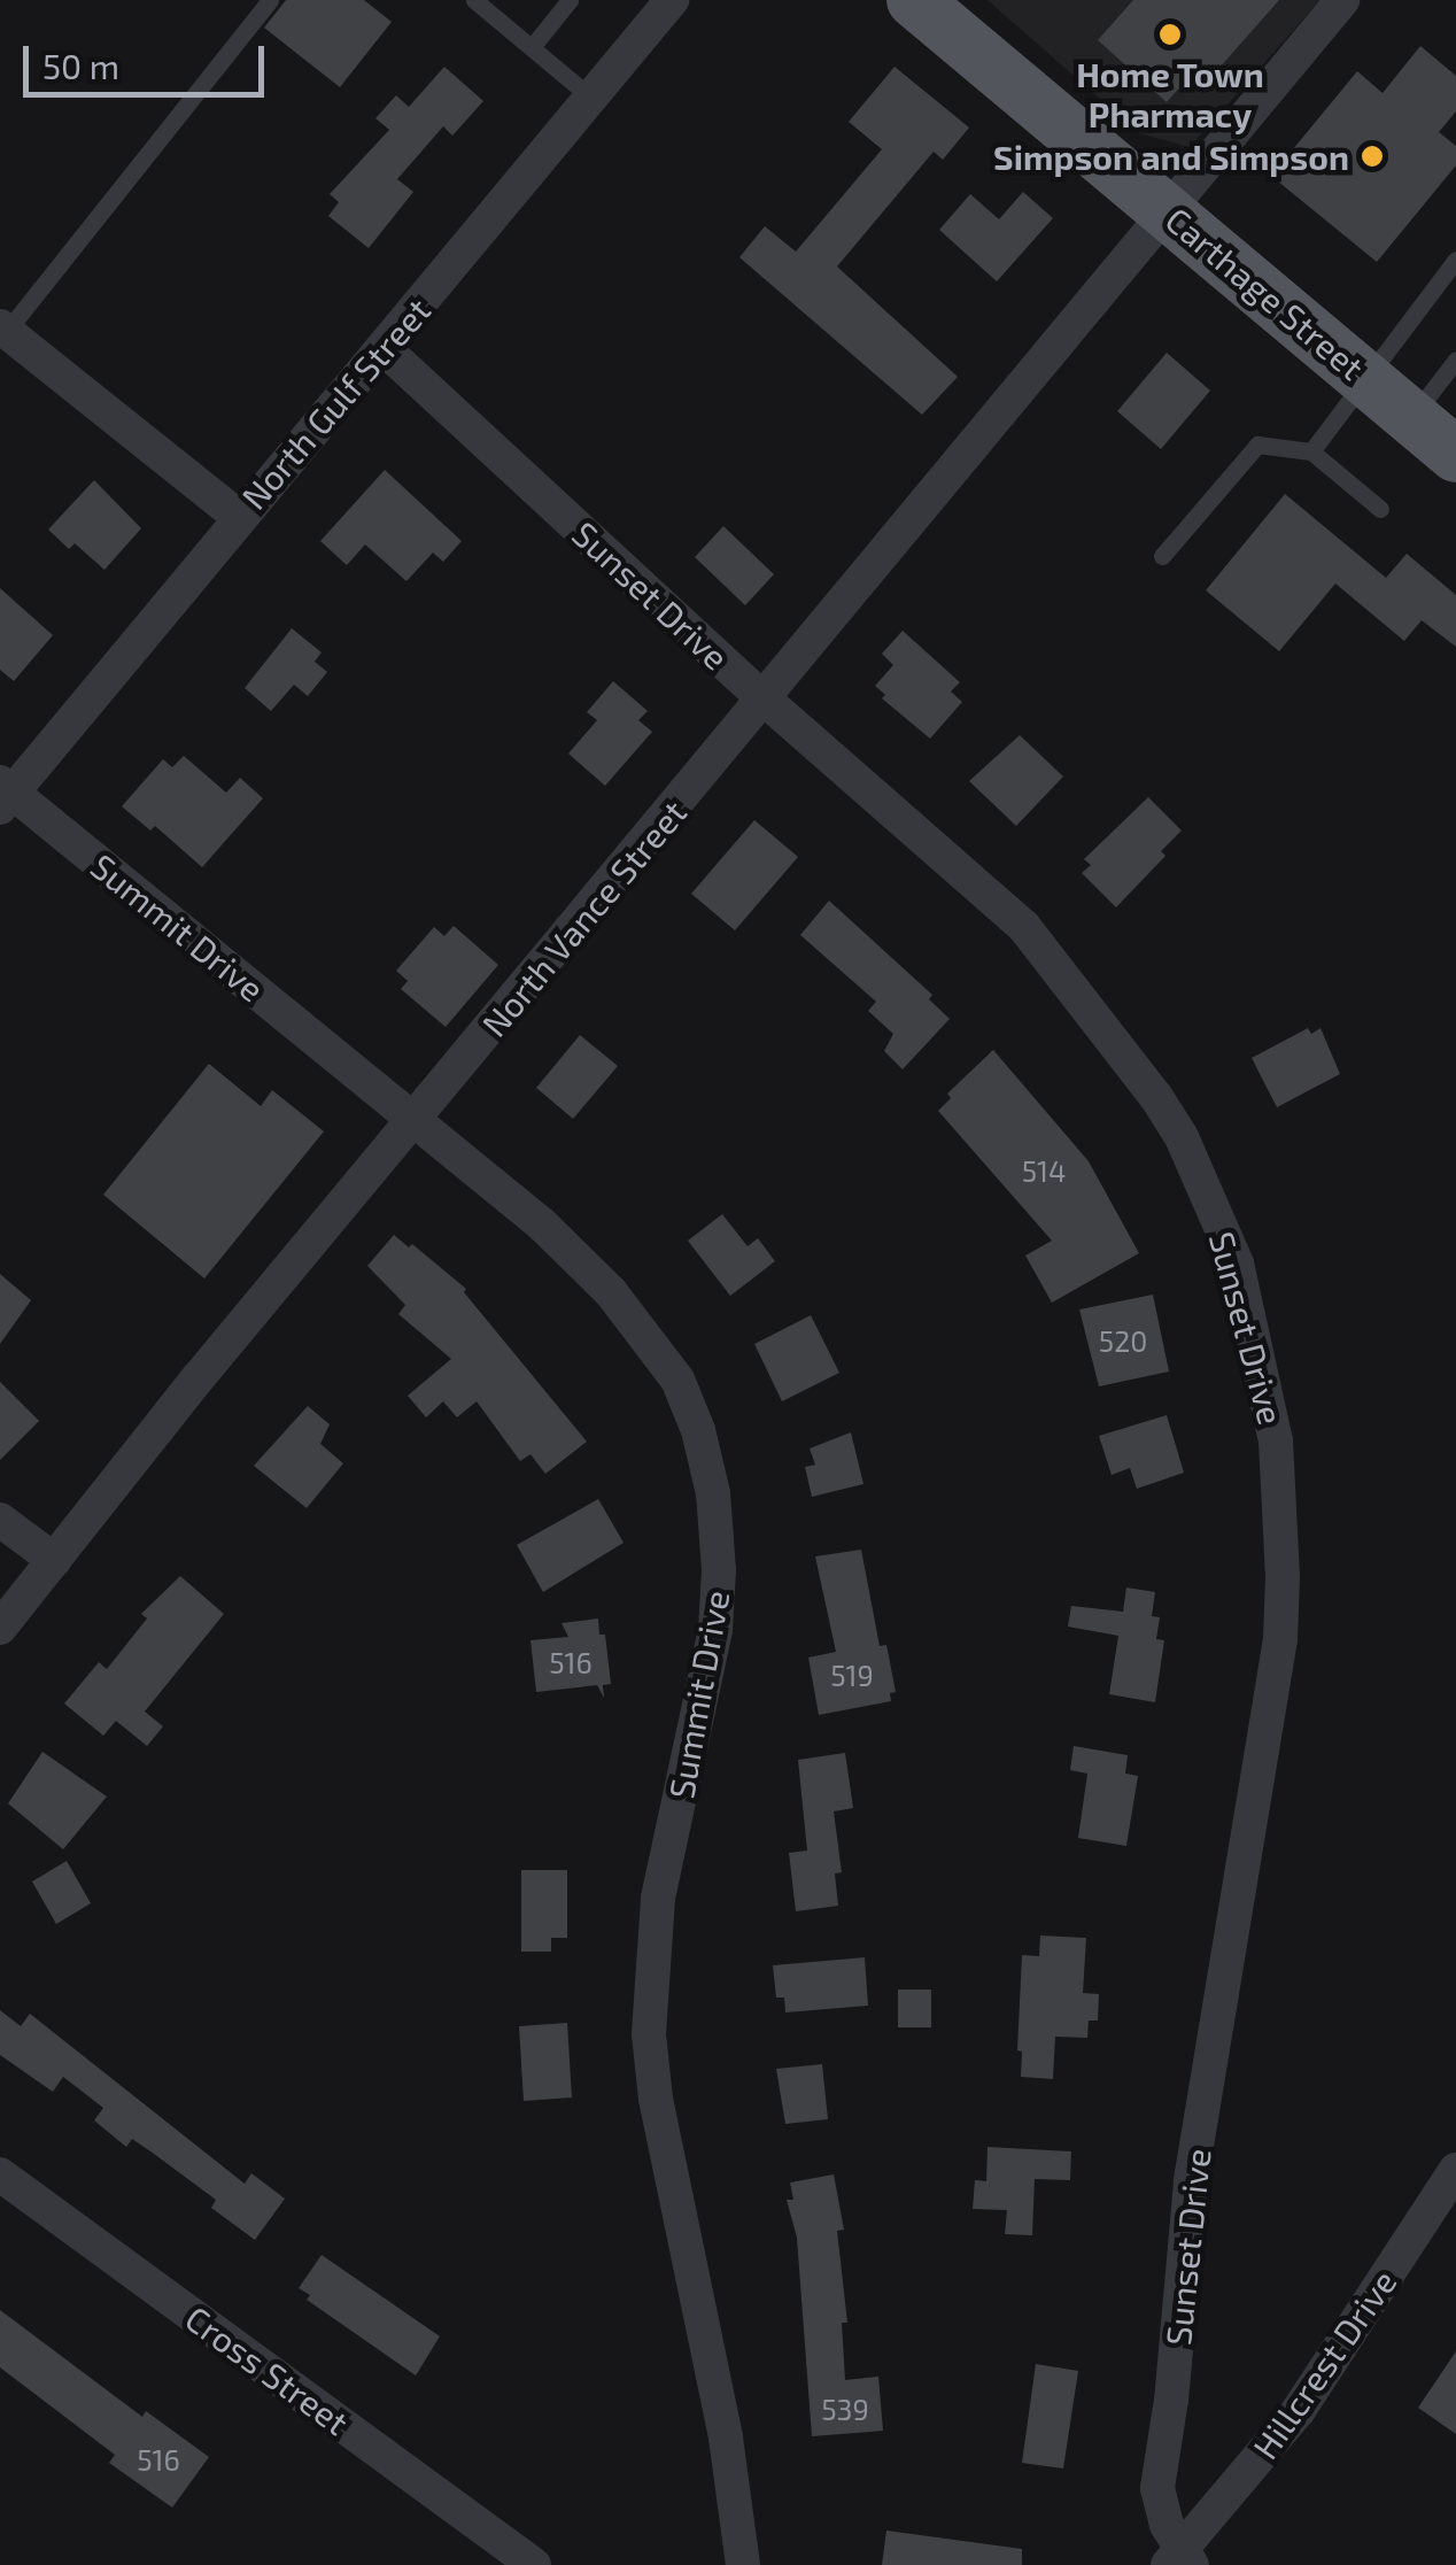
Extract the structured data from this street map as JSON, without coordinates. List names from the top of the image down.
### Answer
{
  "streets": {
    "main road": ["Carthage Street"],
    "street": [
      "North Gulf Street",
      "Sunset Drive",
      "North Vance Street",
      "Summit Drive",
      "Hillcrest Drive",
      "Cross Street"
    ]
  },
  "crossings": [
    ["Carthage Street", "North Vance Street"],
    ["North Gulf Street", "Sunset Drive"],
    ["North Gulf Street", "Summit Drive"],
    ["Sunset Drive", "North Vance Street"],
    ["Sunset Drive", "Hillcrest Drive"],
    ["North Vance Street", "Summit Drive"]
  ],
  "places": ["Home Town Pharmacy", "Simpson and Simpson"],
  "house_numbers": [
    "514",
    "520",
    "516",
    "519",
    "539",
    "516"
  ],
  "scale_bar": "50 m"
}
